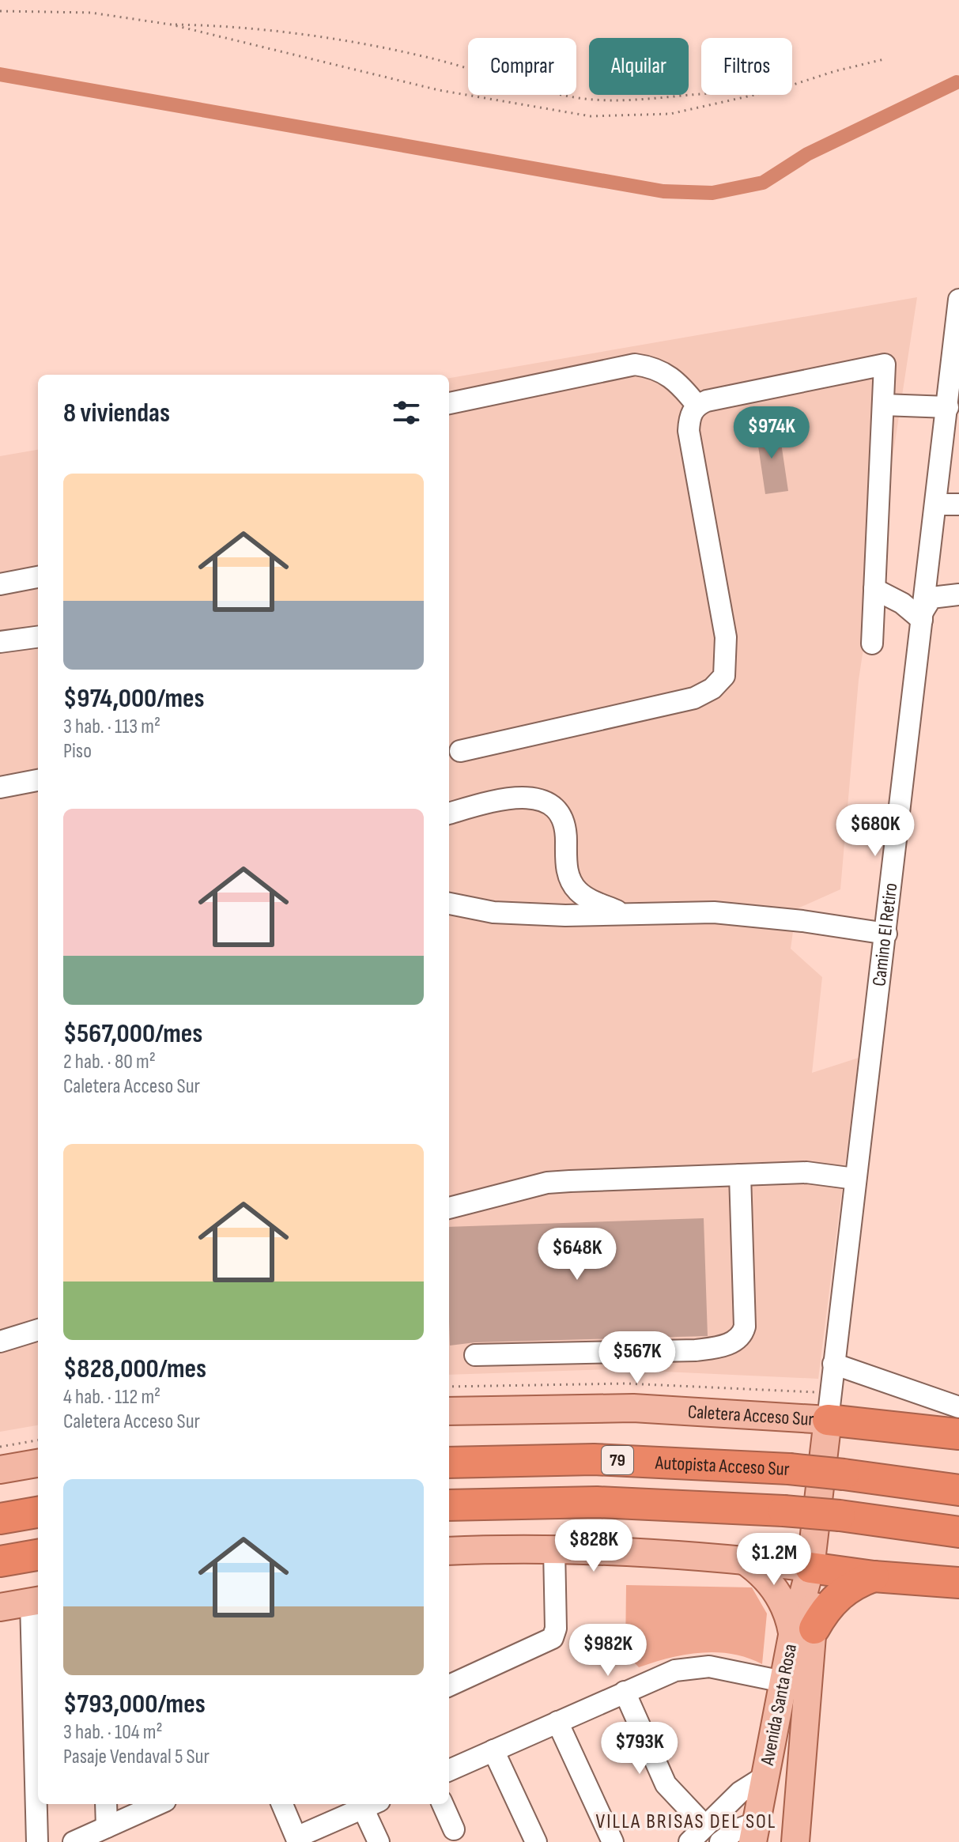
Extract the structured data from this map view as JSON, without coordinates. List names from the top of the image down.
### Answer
{
  "streets": {
    "highway": ["79", "Autopista Acceso Sur"],
    "main road": ["Caletera Acceso Sur", "Avenida Santa Rosa"],
    "street": ["Camino El Retiro"]
  },
  "crossings": [
    ["Camino El Retiro", "Caletera Acceso Sur"],
    ["Camino El Retiro", "Avenida Santa Rosa"],
    ["Caletera Acceso Sur", "Avenida Santa Rosa"]
  ],
  "districts": ["VILLA BRISAS DEL SOL"],
  "page": {
    "chip": ["Comprar", "Alquilar", "Filtros"],
    "heading": "8 viviendas",
    "price": [
      "$974K",
      "$680K",
      "$648K",
      "$567K",
      "$828K",
      "$1.2M",
      "$982K",
      "$793K"
    ],
    "list": [
      {
        "name": "$974,000/mes",
        "note": "3 hab. · 113 m² · Piso"
      },
      {
        "name": "$567,000/mes",
        "note": "2 hab. · 80 m² · Caletera Acceso Sur"
      },
      {
        "name": "$828,000/mes",
        "note": "4 hab. · 112 m² · Caletera Acceso Sur"
      },
      {
        "name": "$793,000/mes",
        "note": "3 hab. · 104 m² · Pasaje Vendaval 5 Sur"
      }
    ]
  }
}
